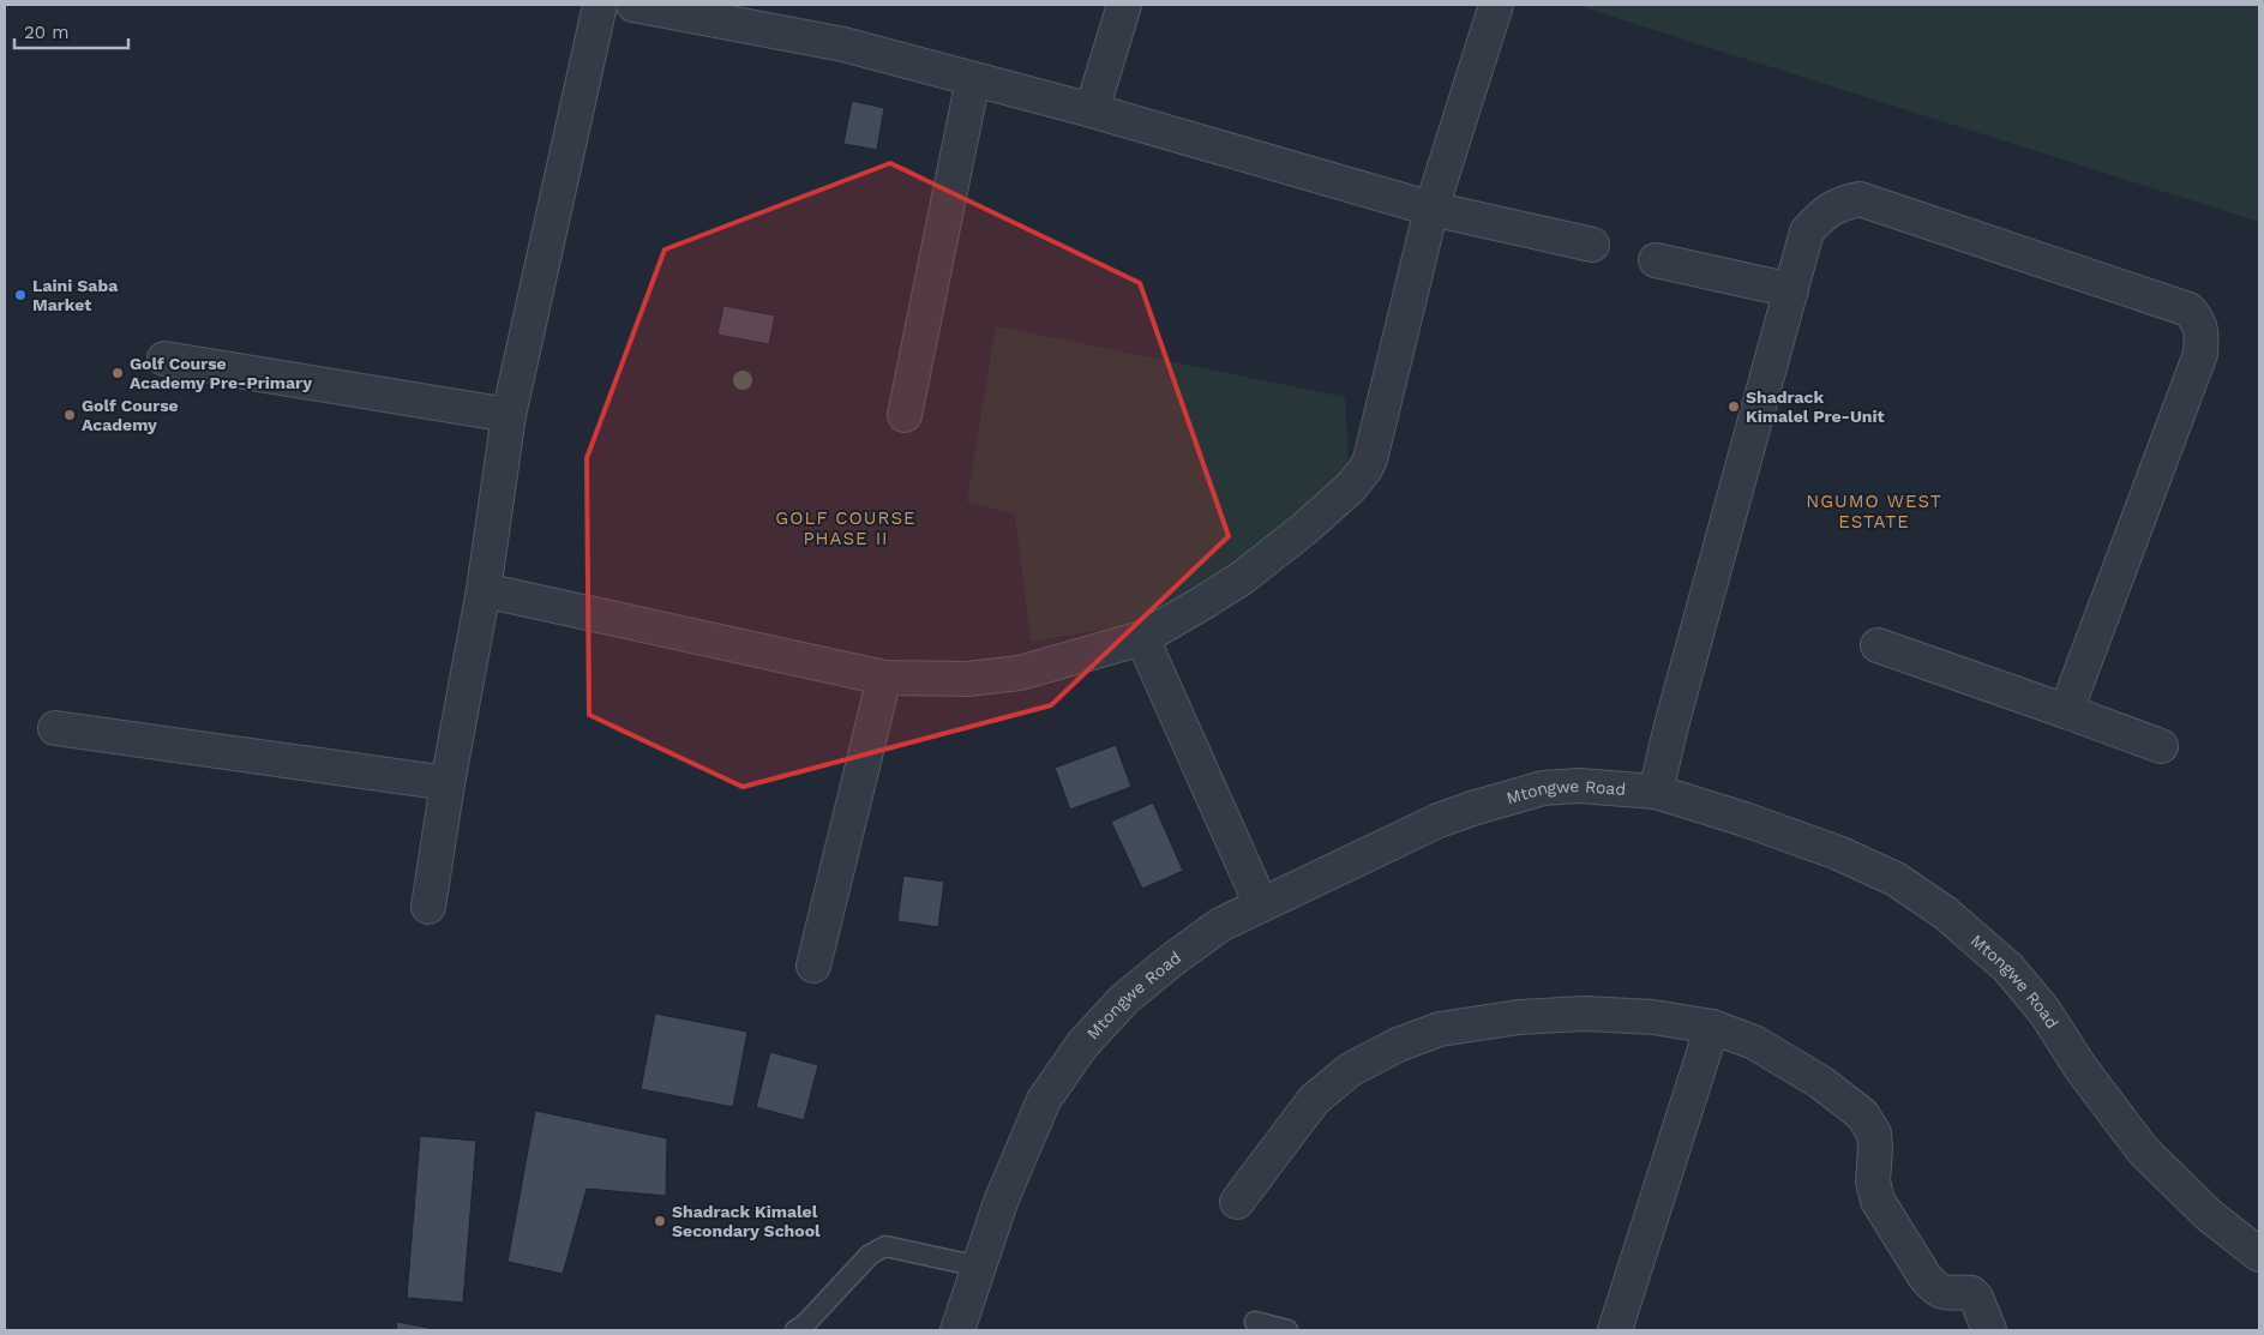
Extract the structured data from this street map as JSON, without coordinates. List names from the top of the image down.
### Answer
{
  "streets": {
    "street": ["Mtongwe Road"]
  },
  "districts": ["NGUMO WEST ESTATE", "GOLF COURSE PHASE II"],
  "places": [
    "Laini Saba Market",
    "Golf Course Academy Pre-Primary",
    "Shadrack Kimalel Pre-Unit",
    "Golf Course Academy",
    "Shadrack Kimalel Secondary School"
  ],
  "scale_bar": "20 m"
}
